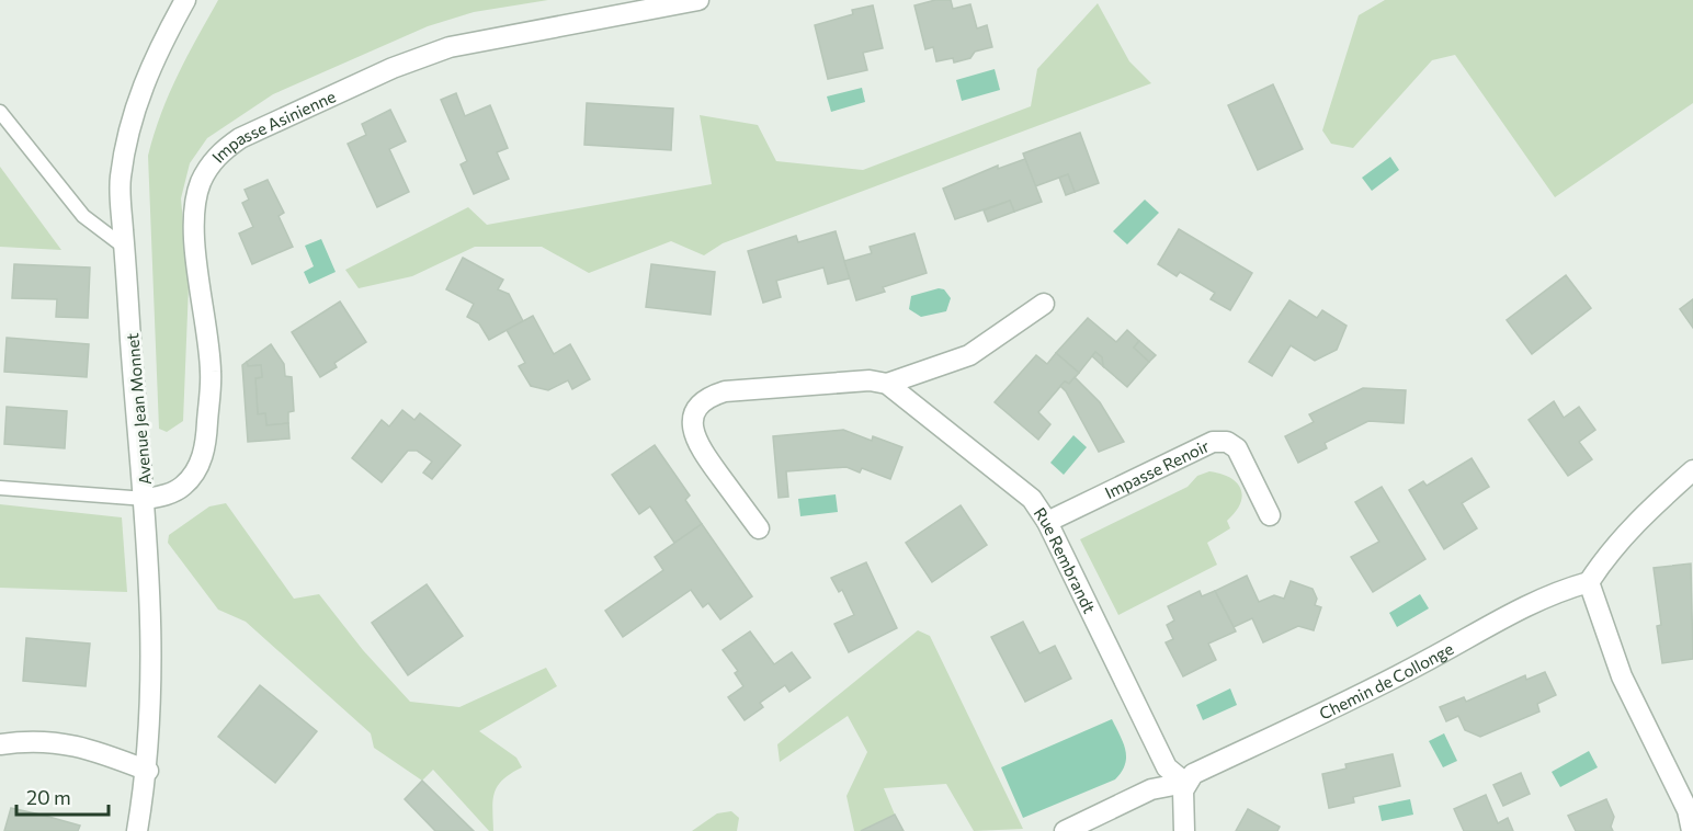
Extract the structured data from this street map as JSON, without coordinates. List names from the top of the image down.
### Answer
{
  "streets": {
    "street": [
      "Impasse Asinienne",
      "Avenue Jean Monnet",
      "Impasse Renoir",
      "Rue Rembrandt",
      "Chemin de Collonge"
    ]
  },
  "crossings": [
    ["Impasse Asinienne", "Avenue Jean Monnet"],
    ["Impasse Renoir", "Rue Rembrandt"],
    ["Rue Rembrandt", "Chemin de Collonge"]
  ],
  "scale_bar": "20 m"
}
